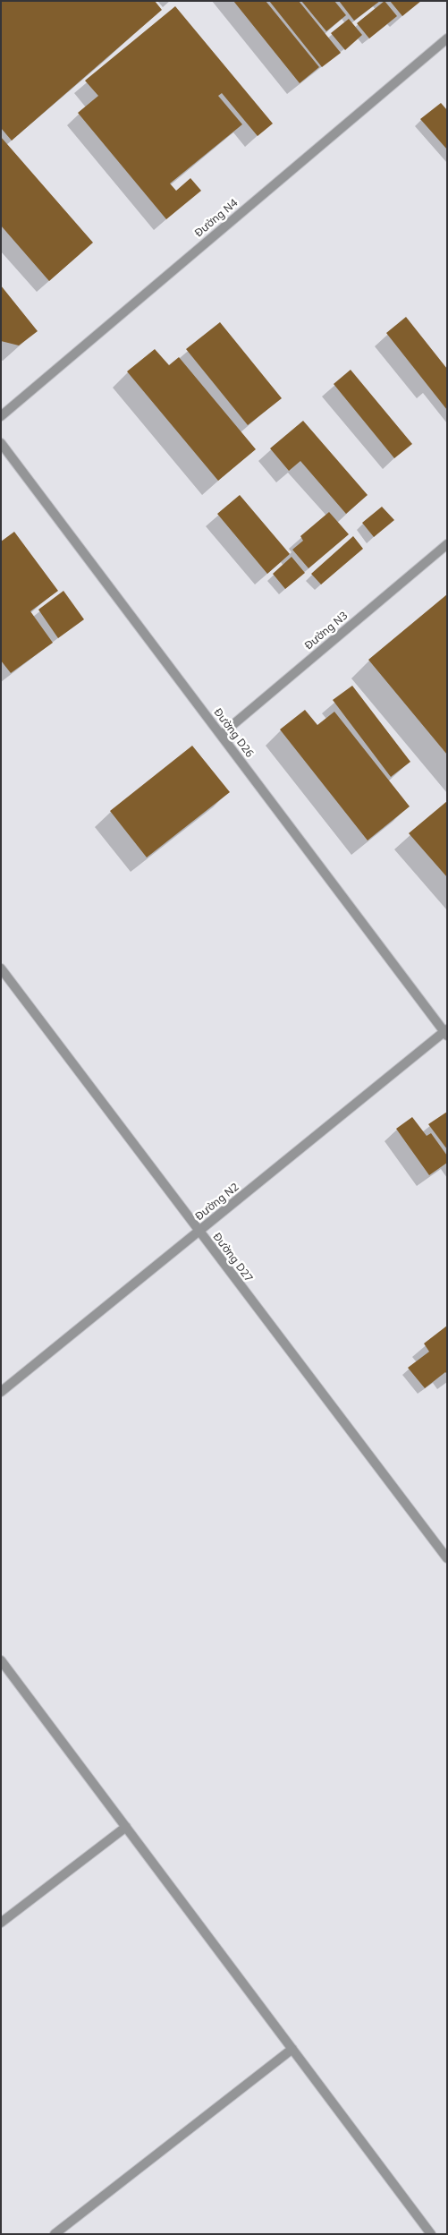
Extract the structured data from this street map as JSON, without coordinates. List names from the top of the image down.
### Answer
{
  "streets": {
    "street": [
      "Đường N4",
      "Đường N3",
      "Đường D26",
      "Đường N2",
      "Đường D27"
    ]
  },
  "crossings": [
    ["Đường N3", "Đường D26"],
    ["Đường D26", "Đường N2"],
    ["Đường N2", "Đường D27"]
  ]
}
